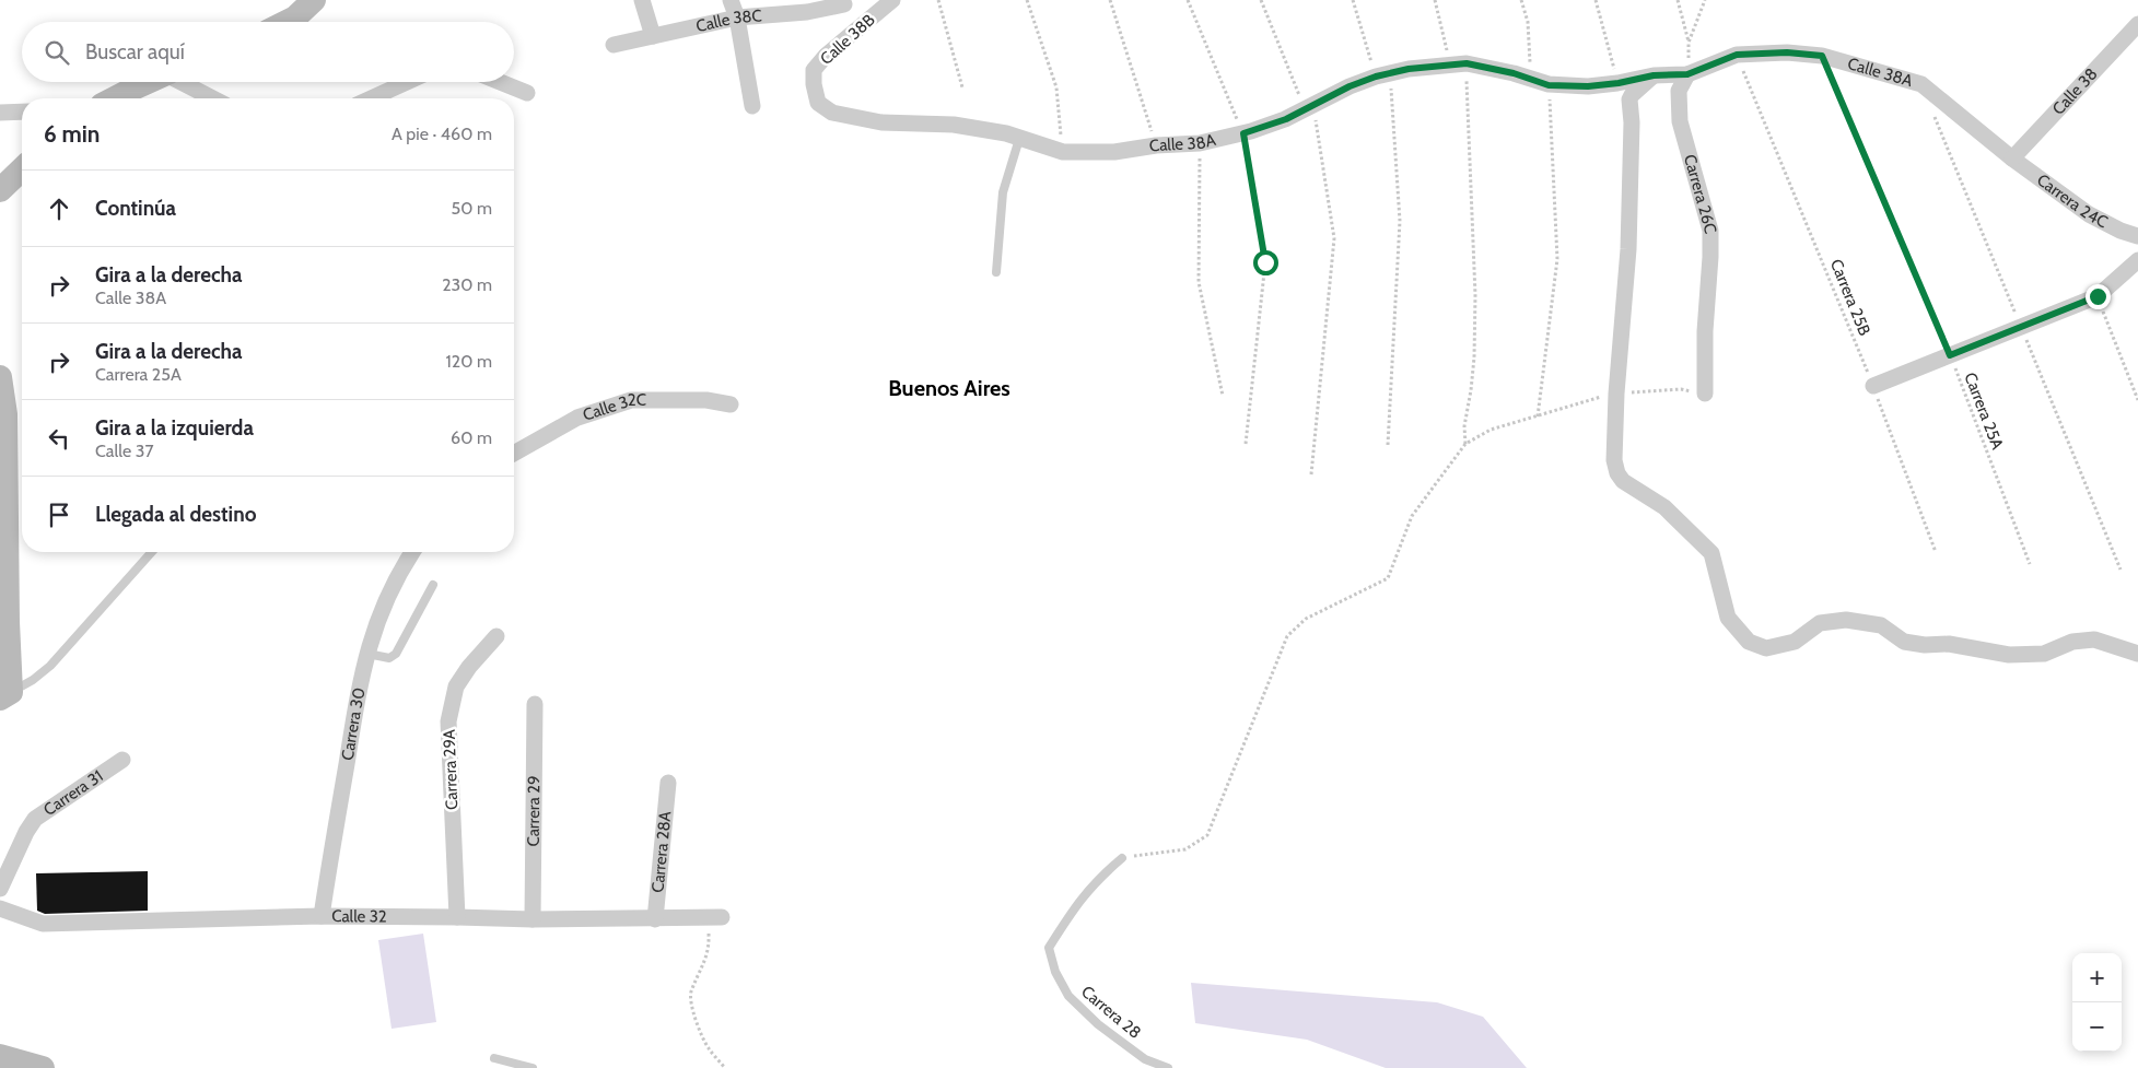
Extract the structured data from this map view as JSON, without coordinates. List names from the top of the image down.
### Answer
{
  "streets": {
    "street": [
      "Calle 38C",
      "Calle 38B",
      "Calle 38A",
      "Calle 38",
      "Carrera 26C",
      "Carrera 24C",
      "Calle 32C",
      "Carrera 30",
      "Carrera 29A",
      "Carrera 31",
      "Carrera 29",
      "Carrera 28A",
      "Calle 32"
    ],
    "lane": ["Carrera 28"],
    "path": ["Carrera 25B", "Carrera 25A"]
  },
  "crossings": [
    ["Calle 38B", "Calle 38A"],
    ["Calle 38A", "Calle 38"],
    ["Calle 38A", "Carrera 26C"],
    ["Calle 38A", "Carrera 24C"],
    ["Calle 38A", "Carrera 25B"],
    ["Calle 38A", "Carrera 25A"],
    ["Calle 38", "Carrera 24C"],
    ["Carrera 30", "Calle 32"],
    ["Carrera 29A", "Calle 32"],
    ["Carrera 29", "Calle 32"],
    ["Carrera 28A", "Calle 32"]
  ],
  "districts": ["Buenos Aires"],
  "page": {
    "search": "Buscar aquí",
    "heading": ["6 min", "A pie · 460 m"],
    "list": [
      ["Continúa", "50 m"],
      ["Gira a la derecha", "Calle 38A", "230 m"],
      ["Gira a la derecha", "Carrera 25A", "120 m"],
      ["Gira a la izquierda", "Calle 37", "60 m"],
      "Llegada al destino"
    ],
    "map_buttons": ["+", "−"]
  }
}
